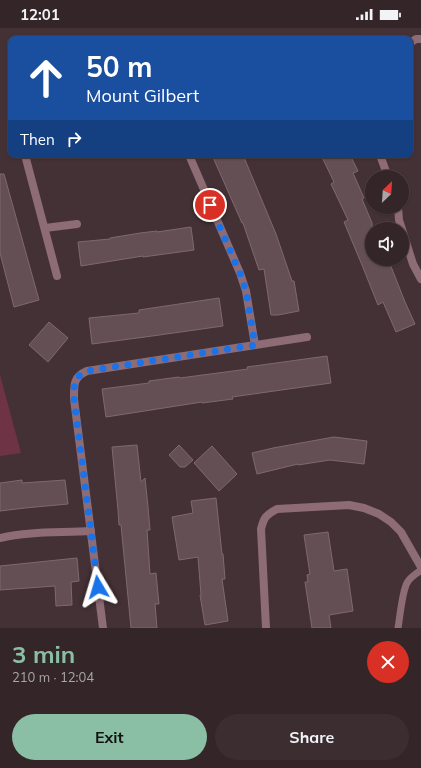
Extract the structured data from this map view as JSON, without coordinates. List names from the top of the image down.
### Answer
{
  "north": "top right",
  "page": {
    "status": "12:01",
    "turn": ["50 m", "Mount Gilbert"],
    "then": "Then",
    "heading": ["3 min", "210 m · 12:04"],
    "buttons": ["Exit", "Share"]
  }
}
